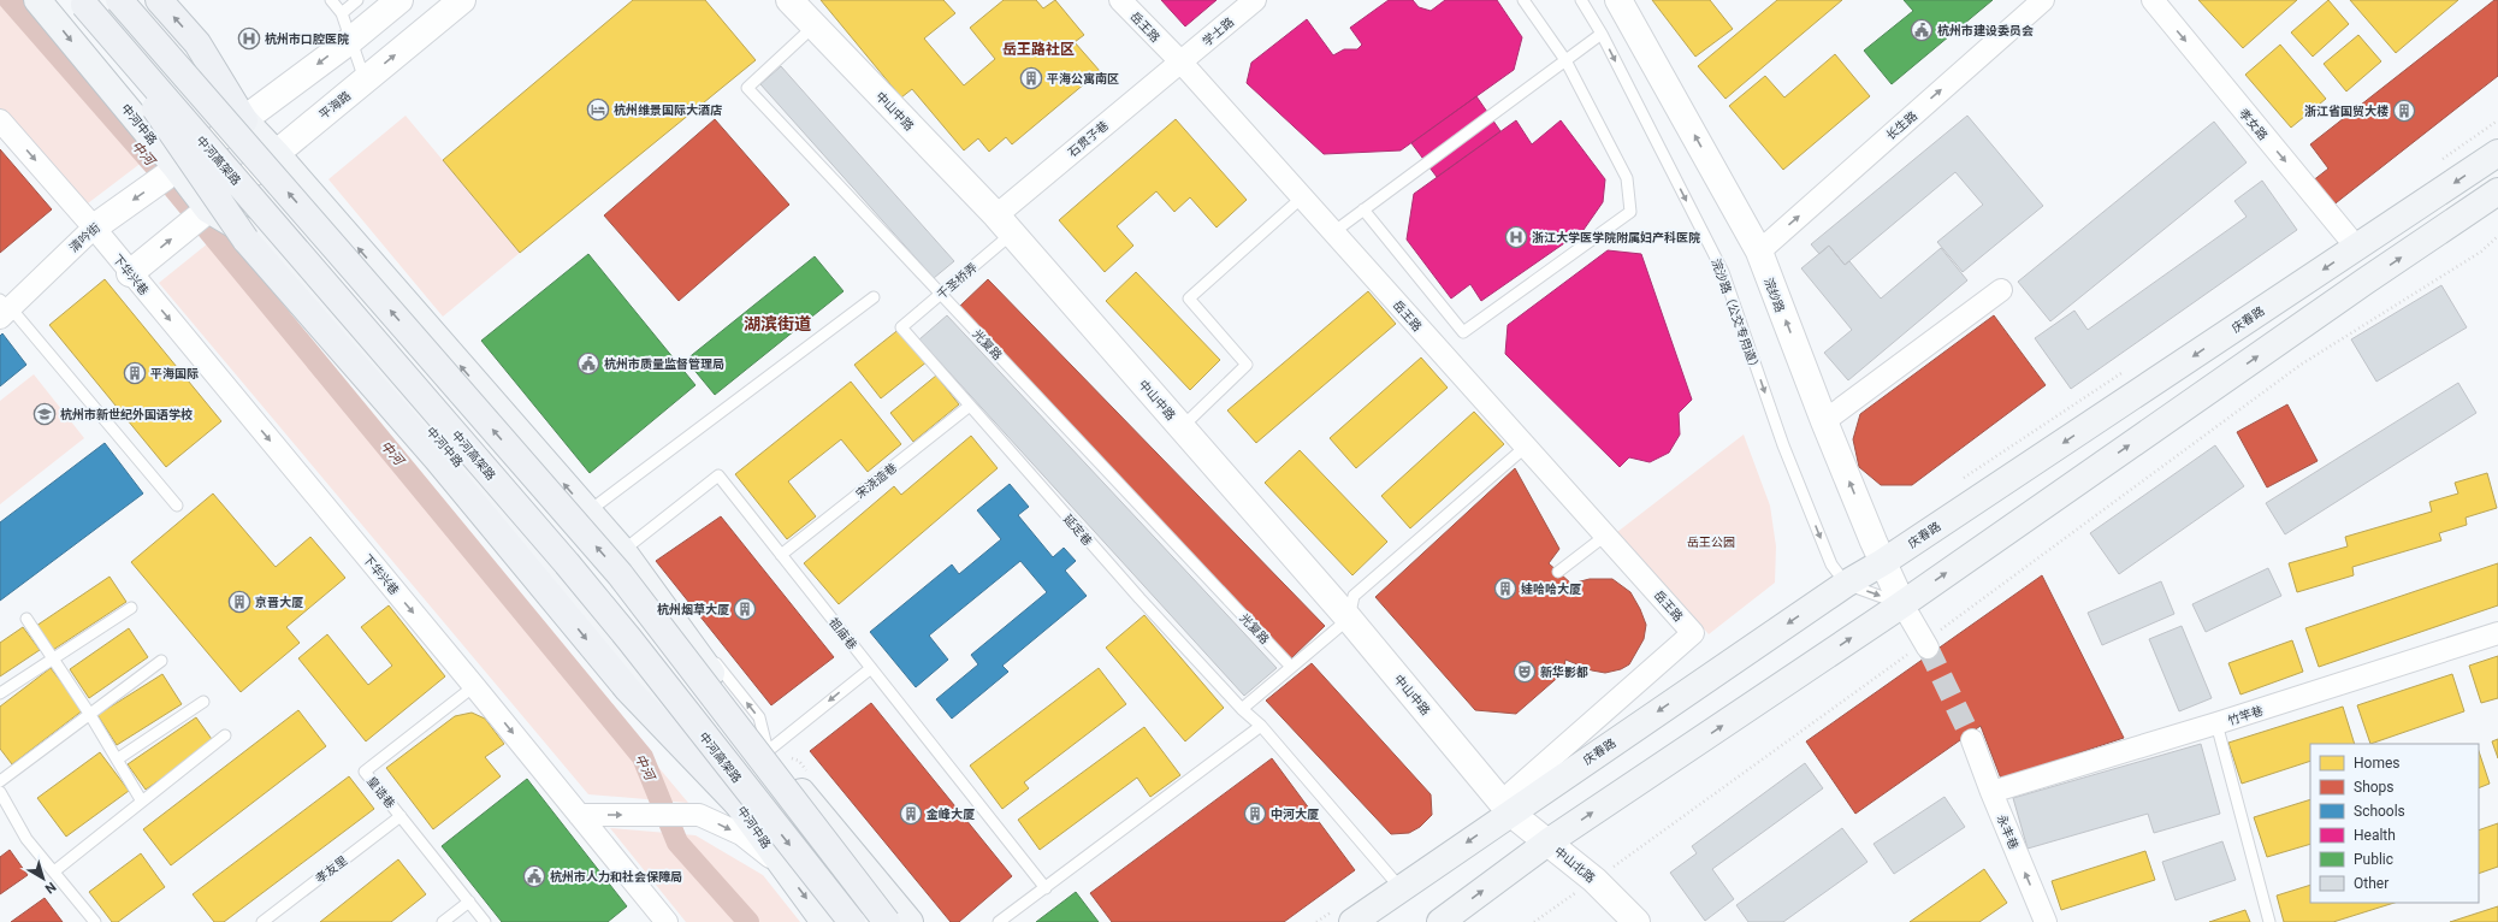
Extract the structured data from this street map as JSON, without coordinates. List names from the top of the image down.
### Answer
{
  "streets": {
    "highway": ["中河高架路"],
    "main road": [
      "平海路",
      "中山中路",
      "中河中路",
      "清吟街",
      "浣纱路",
      "庆春路",
      "中山北路"
    ],
    "street": [
      "岳王路",
      "学士路",
      "孝女路",
      "长生路",
      "石贯子巷",
      "下华兴巷",
      "竹竿巷",
      "永丰巷"
    ],
    "lane": [
      "千圣桥弄",
      "浣沙路（公交专用道）",
      "光复路",
      "宋浇造巷",
      "延定巷",
      "祖庙巷",
      "皇诰巷",
      "孝友里"
    ]
  },
  "crossings": [
    ["岳王路", "学士路"],
    ["岳王路", "中山中路"],
    ["岳王路", "石贯子巷"],
    ["岳王路", "庆春路"],
    ["岳王路", "中山北路"],
    ["学士路", "石贯子巷"],
    ["平海路", "中河中路"],
    ["中山中路", "石贯子巷"],
    ["中山中路", "千圣桥弄"],
    ["中山中路", "庆春路"],
    ["中山中路", "光复路"],
    ["中山中路", "中山北路"],
    ["中河中路", "清吟街"],
    ["孝女路", "庆春路"],
    ["长生路", "浣纱路"],
    ["石贯子巷", "千圣桥弄"],
    ["清吟街", "下华兴巷"],
    ["下华兴巷", "皇诰巷"],
    ["千圣桥弄", "光复路"],
    ["千圣桥弄", "延定巷"],
    ["浣纱路", "庆春路"],
    ["浣沙路（公交专用道）", "庆春路"],
    ["庆春路", "延定巷"],
    ["庆春路", "中山北路"],
    ["宋浇造巷", "延定巷"],
    ["宋浇造巷", "祖庙巷"],
    ["竹竿巷", "永丰巷"],
    ["皇诰巷", "孝友里"]
  ],
  "one_way": [
    "孝女路",
    "下华兴巷",
    "浣纱路",
    "浣沙路（公交专用道）",
    "永丰巷"
  ],
  "districts": ["岳王路社区", "湖滨街道"],
  "water": ["中河"],
  "parks": ["岳王公园"],
  "places": {
    "public building": ["杭州市建设委员会", "杭州市质量监督管理局", "杭州市人力和社会保障局"],
    "hospital": ["杭州市口腔医院", "浙江大学医学院附属妇产科医院"],
    "building": [
      "平海公寓南区",
      "浙江省国贸大楼",
      "平海国际",
      "娃哈哈大厦",
      "京晋大厦",
      "杭州烟草大厦",
      "金峰大厦",
      "中河大厦"
    ],
    "hotel": ["杭州维景国际大酒店"],
    "school or university": ["杭州市新世纪外国语学校"],
    "theatre": ["新华影都"]
  },
  "legend": [
    "Homes",
    "Shops",
    "Schools",
    "Health",
    "Public",
    "Other"
  ],
  "north": "bottom right"
}
